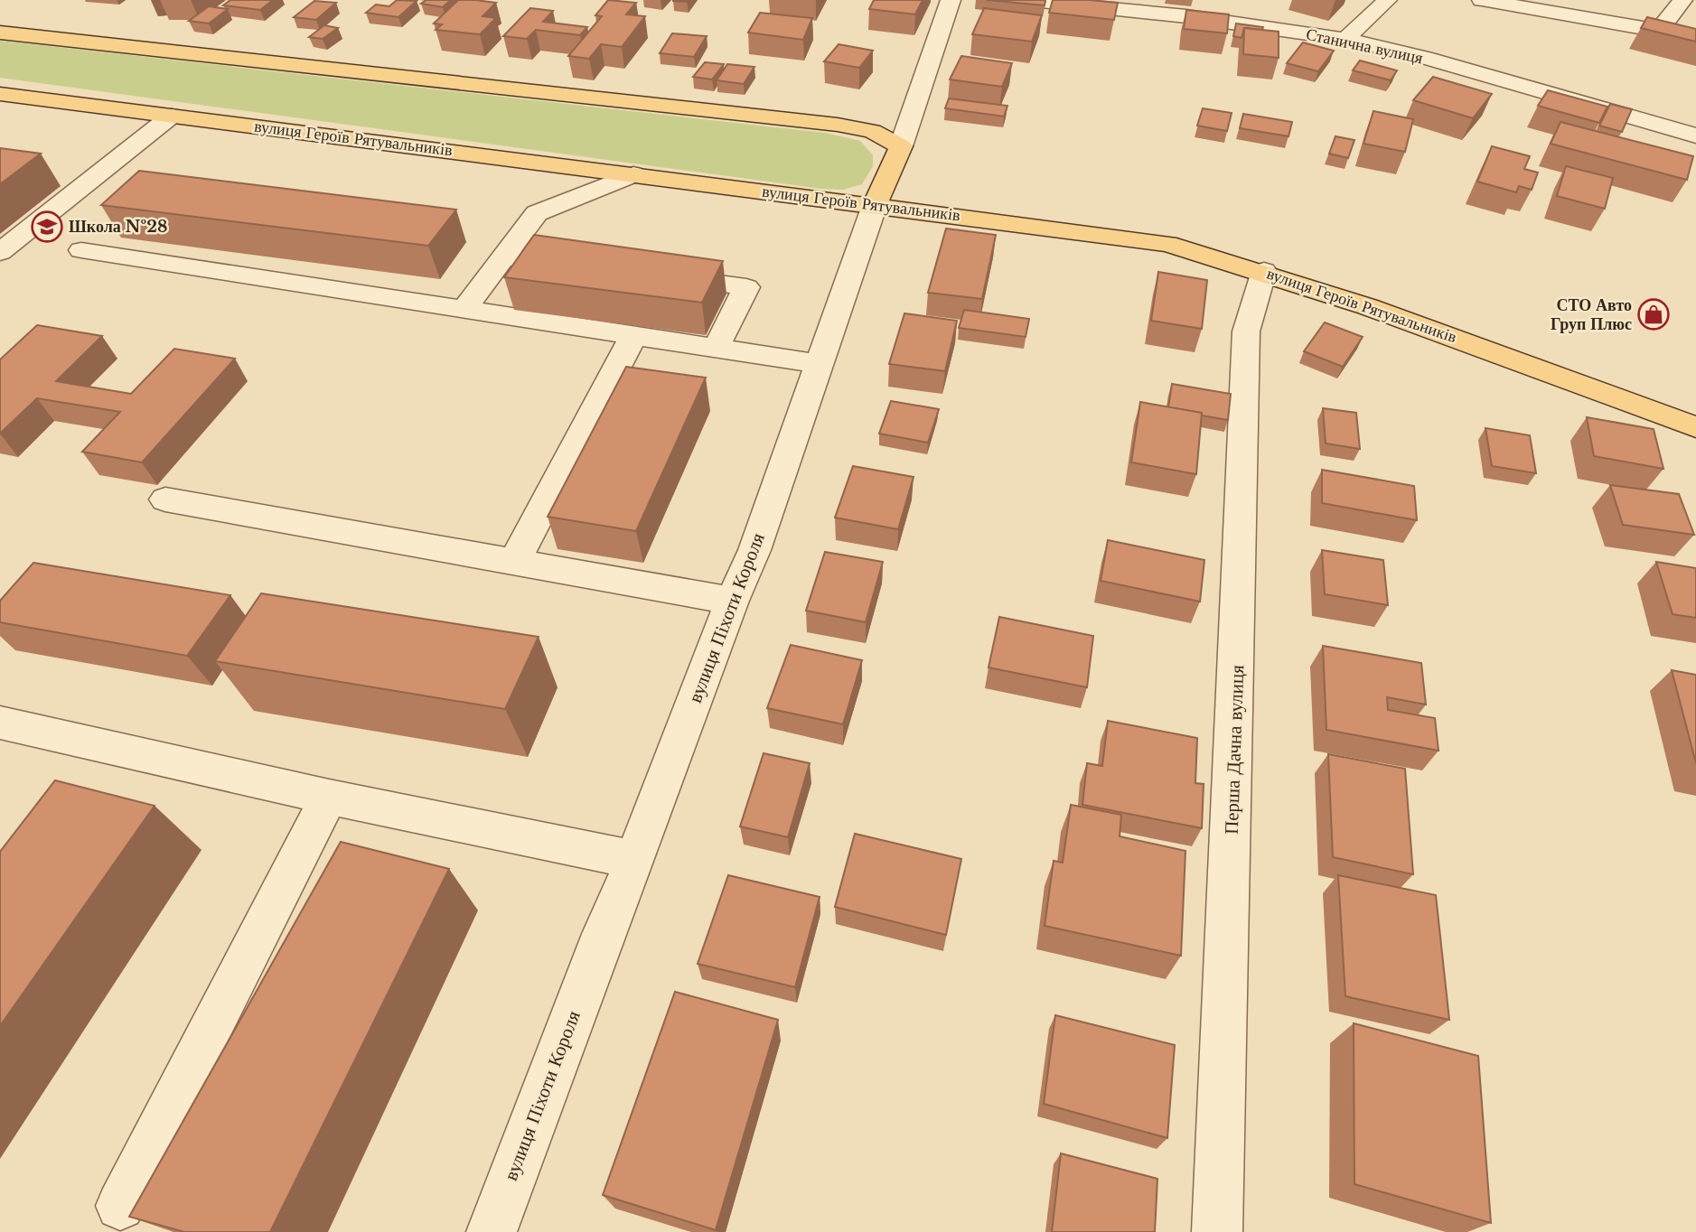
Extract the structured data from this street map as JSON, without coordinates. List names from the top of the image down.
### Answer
{
  "streets": {
    "main road": ["вулиця Героїв Рятувальників", "вулиця Піхоти Короля"],
    "street": ["Станична вулиця", "Перша Дачна вулиця"]
  },
  "crossings": [
    ["вулиця Героїв Рятувальників", "вулиця Піхоти Короля"],
    ["вулиця Героїв Рятувальників", "Перша Дачна вулиця"]
  ],
  "places": {
    "school or university": ["Школа №28"],
    "shop": ["СТО Авто Груп Плюс"]
  }
}
